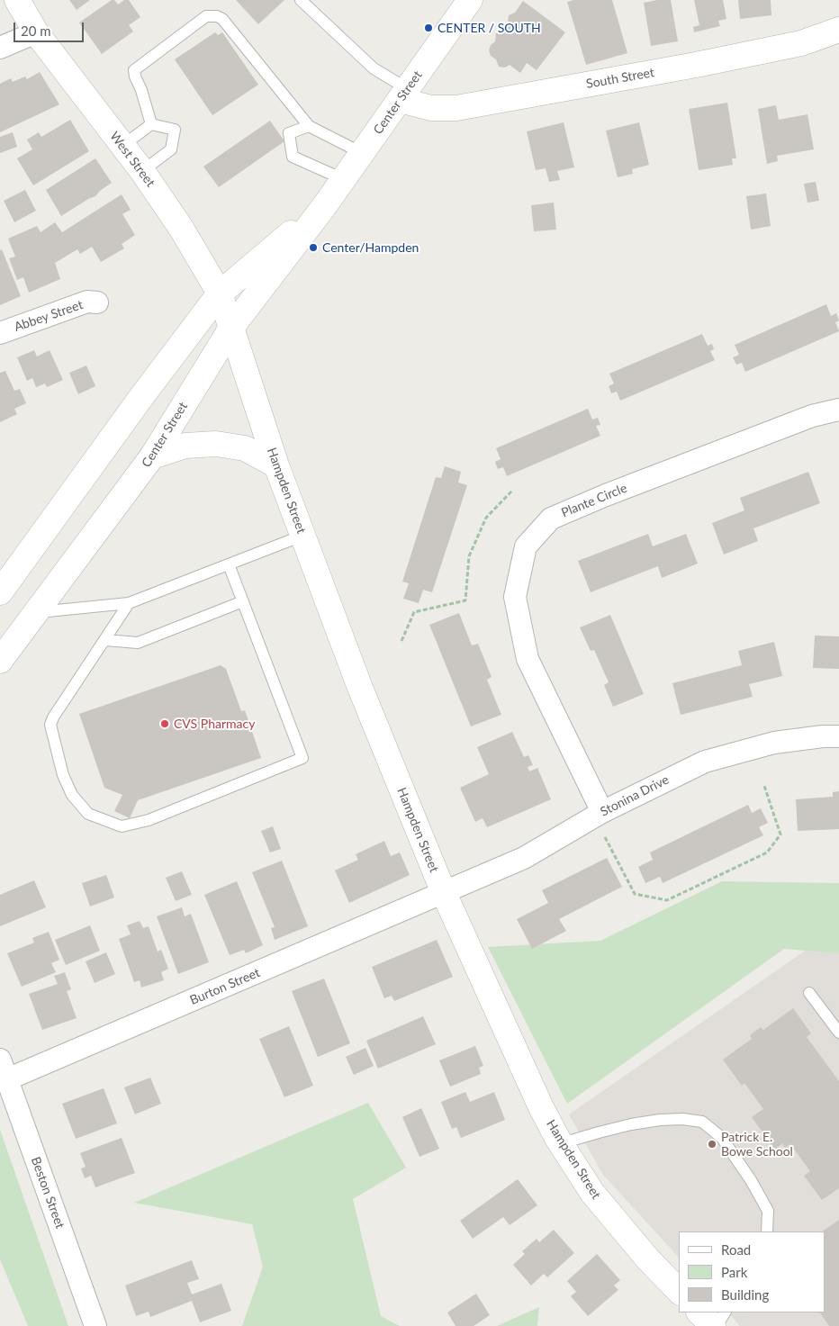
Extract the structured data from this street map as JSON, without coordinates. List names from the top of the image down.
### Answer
{
  "streets": {
    "main road": [
      "South Street",
      "Center Street",
      "West Street",
      "Hampden Street"
    ],
    "street": [
      "Abbey Street",
      "Plante Circle",
      "Stonina Drive",
      "Burton Street",
      "Beston Street"
    ]
  },
  "crossings": [
    ["South Street", "Center Street"],
    ["Center Street", "West Street"],
    ["Center Street", "Hampden Street"],
    ["West Street", "Hampden Street"],
    ["Hampden Street", "Stonina Drive"],
    ["Hampden Street", "Burton Street"],
    ["Plante Circle", "Stonina Drive"],
    ["Stonina Drive", "Burton Street"],
    ["Burton Street", "Beston Street"]
  ],
  "places": [
    "CENTER / SOUTH",
    "Center/Hampden",
    "CVS Pharmacy",
    "Patrick E. Bowe School"
  ],
  "legend": ["Road", "Park", "Building"],
  "scale_bar": "20 m"
}
